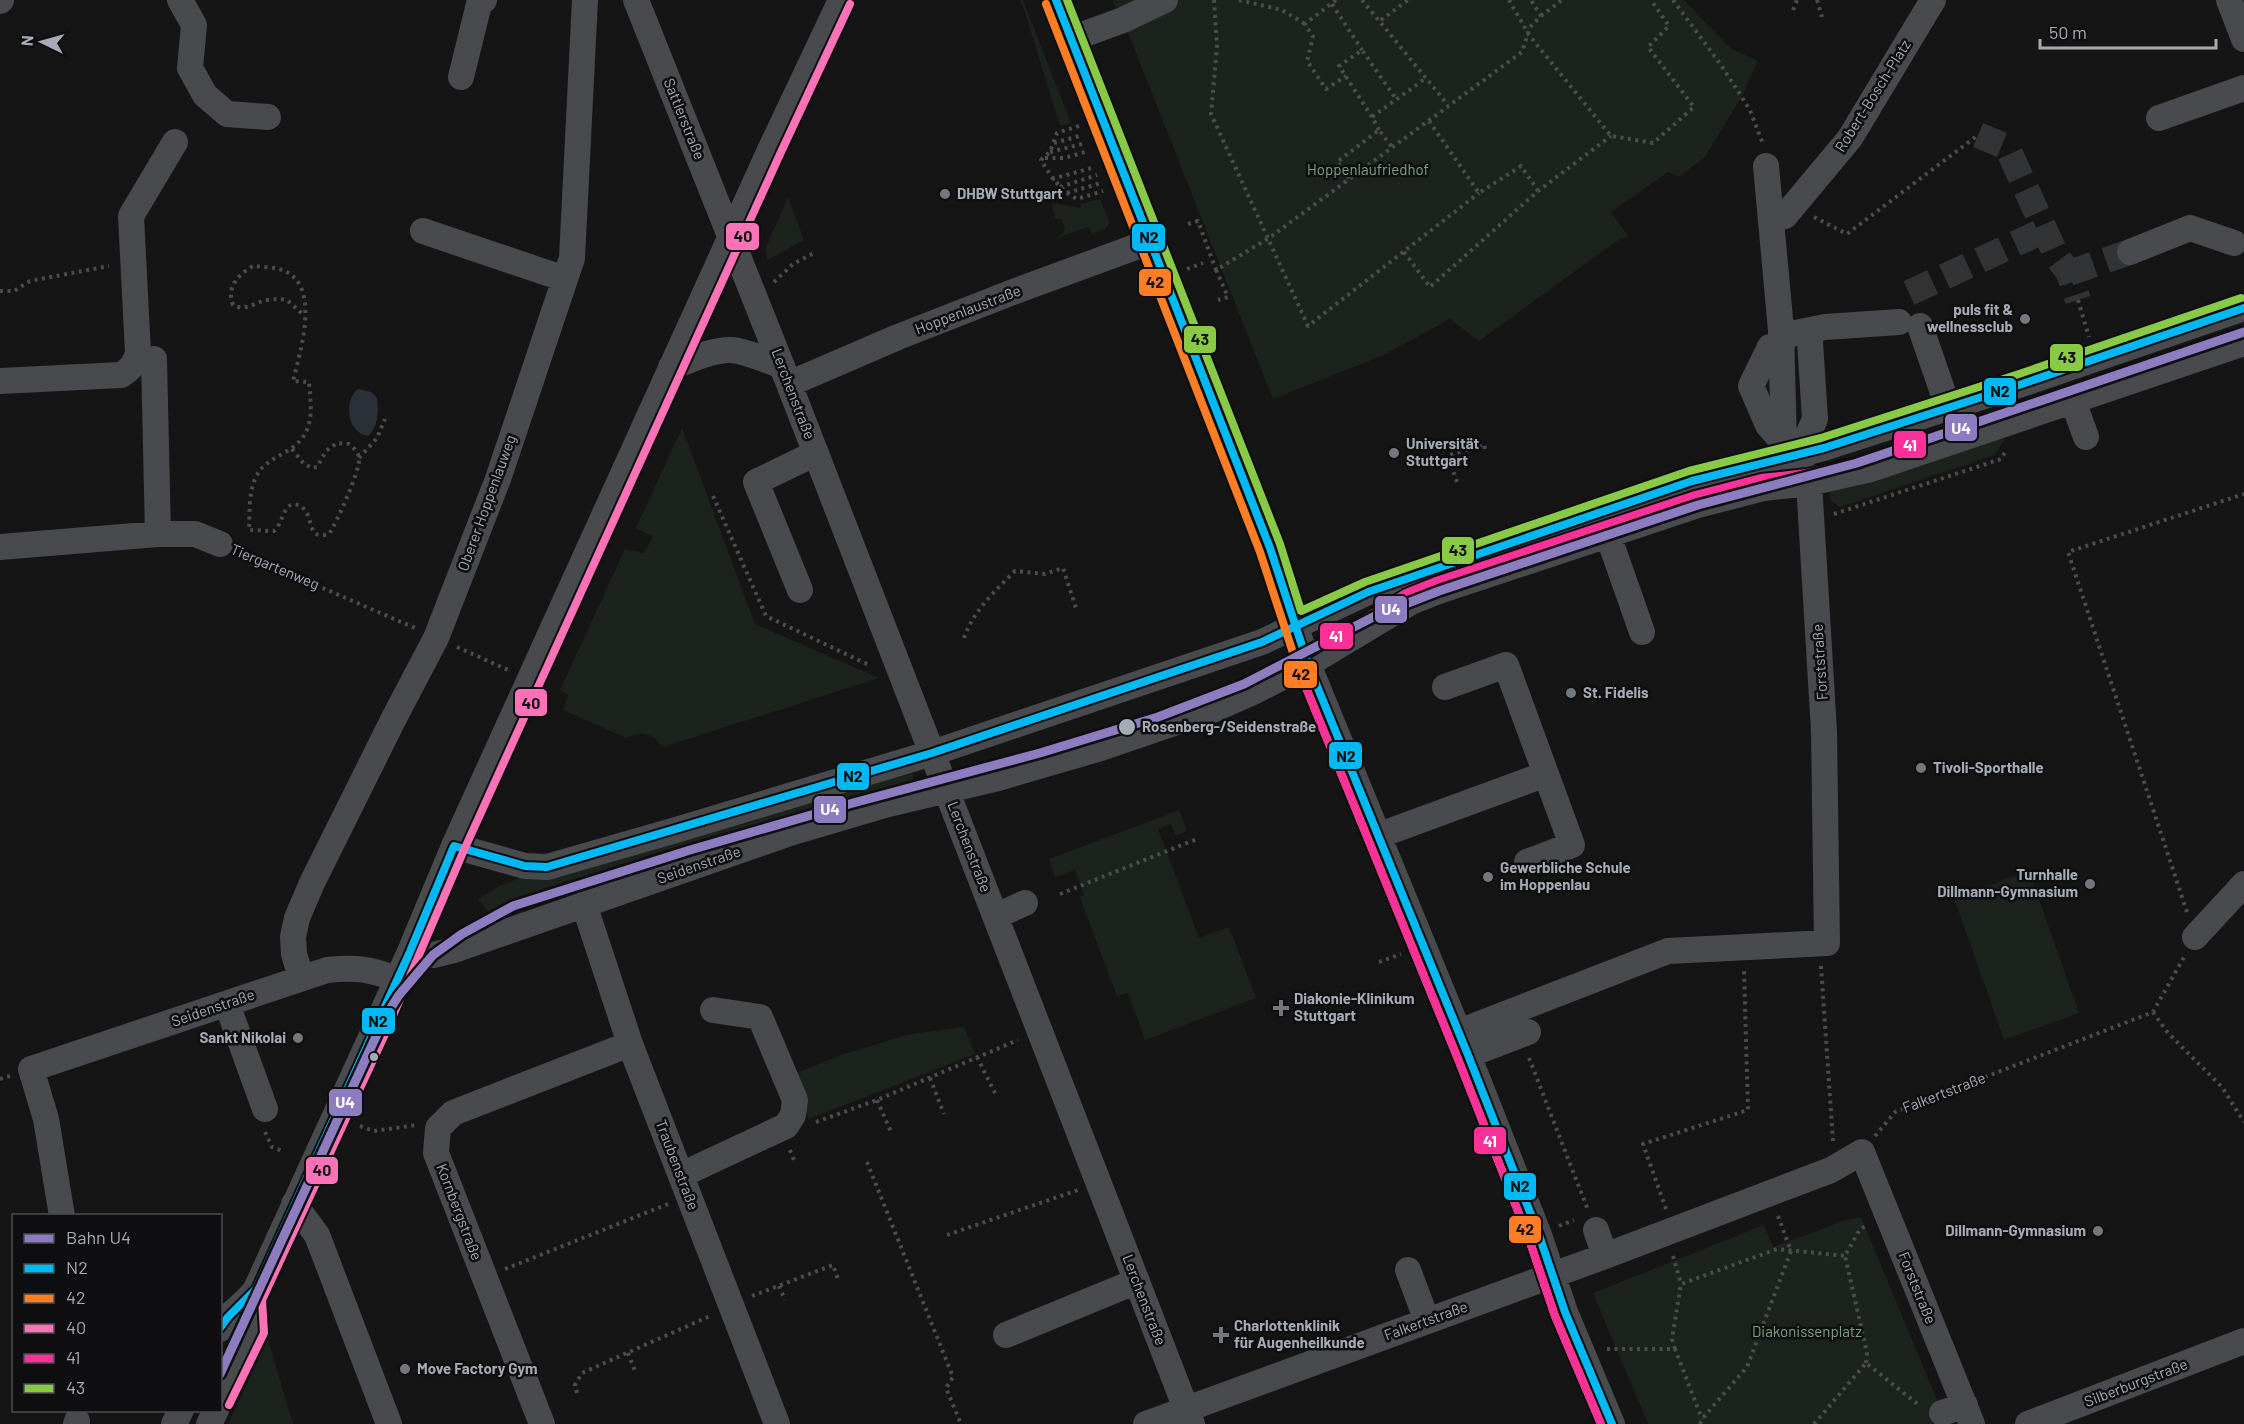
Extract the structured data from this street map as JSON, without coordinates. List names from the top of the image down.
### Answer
{
  "streets": {
    "street": [
      "Robert-Bosch-Platz",
      "Sattlerstraße",
      "Hoppenlaustraße",
      "Lerchenstraße",
      "Oberer Hoppenlauweg",
      "Tiergartenweg",
      "Forststraße",
      "Seidenstraße",
      "Falkertstraße",
      "Traubenstraße",
      "Kornbergstraße",
      "Silberburgstraße"
    ]
  },
  "crossings": [
    ["Sattlerstraße", "Lerchenstraße"],
    ["Hoppenlaustraße", "Lerchenstraße"],
    ["Lerchenstraße", "Seidenstraße"],
    ["Lerchenstraße", "Falkertstraße"],
    ["Oberer Hoppenlauweg", "Seidenstraße"],
    ["Forststraße", "Seidenstraße"],
    ["Forststraße", "Falkertstraße"],
    ["Seidenstraße", "Traubenstraße"],
    ["Traubenstraße", "Kornbergstraße"]
  ],
  "parks": ["Hoppenlaufriedhof", "Diakonissenplatz"],
  "places": {
    "other": [
      "DHBW Stuttgart",
      "puls fit & wellnessclub",
      "Universität Stuttgart",
      "St. Fidelis",
      "Rosenberg-/Seidenstraße",
      "Tivoli-Sporthalle",
      "Gewerbliche Schule im Hoppenlau",
      "Turnhalle Dillmann-Gymnasium",
      "Sankt Nikolai",
      "Dillmann-Gymnasium",
      "Move Factory Gym"
    ],
    "health": ["Diakonie-Klinikum Stuttgart", "Charlottenklinik für Augenheilkunde"]
  },
  "lines": [
    "transit line N2",
    "transit line 43",
    "transit line 42",
    "transit line 40",
    "rail line U4",
    "transit line 41"
  ],
  "legend": [
    "Bahn U4",
    "N2",
    "42",
    "40",
    "41",
    "43"
  ],
  "scale_bar": "50 m",
  "north": "left"
}
